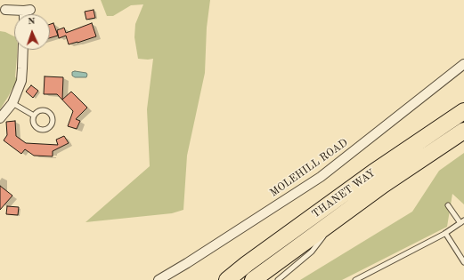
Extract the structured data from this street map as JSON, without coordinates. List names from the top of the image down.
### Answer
{
  "streets": {
    "highway": ["THANET WAY"],
    "street": ["MOLEHILL ROAD"]
  },
  "north": "top"
}
